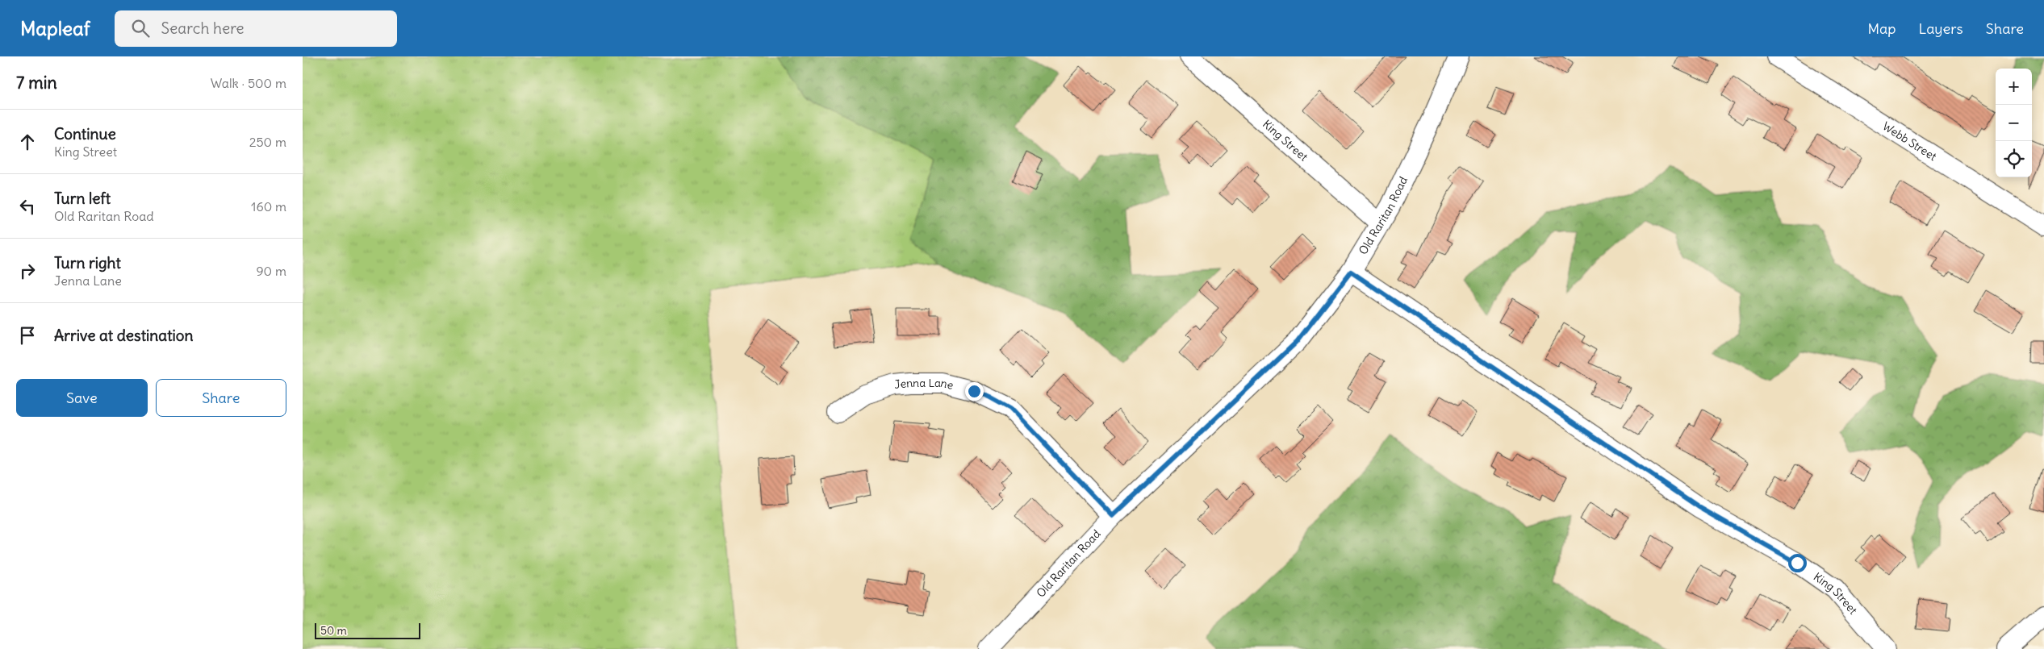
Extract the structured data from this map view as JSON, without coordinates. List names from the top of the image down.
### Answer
{
  "streets": {
    "street": [
      "King Street",
      "Webb Street",
      "Old Raritan Road",
      "Jenna Lane"
    ]
  },
  "crossings": [
    ["King Street", "Old Raritan Road"],
    ["Old Raritan Road", "Jenna Lane"]
  ],
  "scale_bar": "50 m",
  "page": {
    "header": "Mapleaf",
    "search": "Search here",
    "nav": ["Map", "Layers", "Share"],
    "heading": ["7 min", "Walk · 500 m"],
    "map_buttons": ["+", "−"],
    "list": [
      ["Continue", "King Street", "250 m"],
      ["Turn left", "Old Raritan Road", "160 m"],
      ["Turn right", "Jenna Lane", "90 m"],
      "Arrive at destination"
    ],
    "buttons": ["Save", "Share"],
    "scale": "50 m"
  }
}
